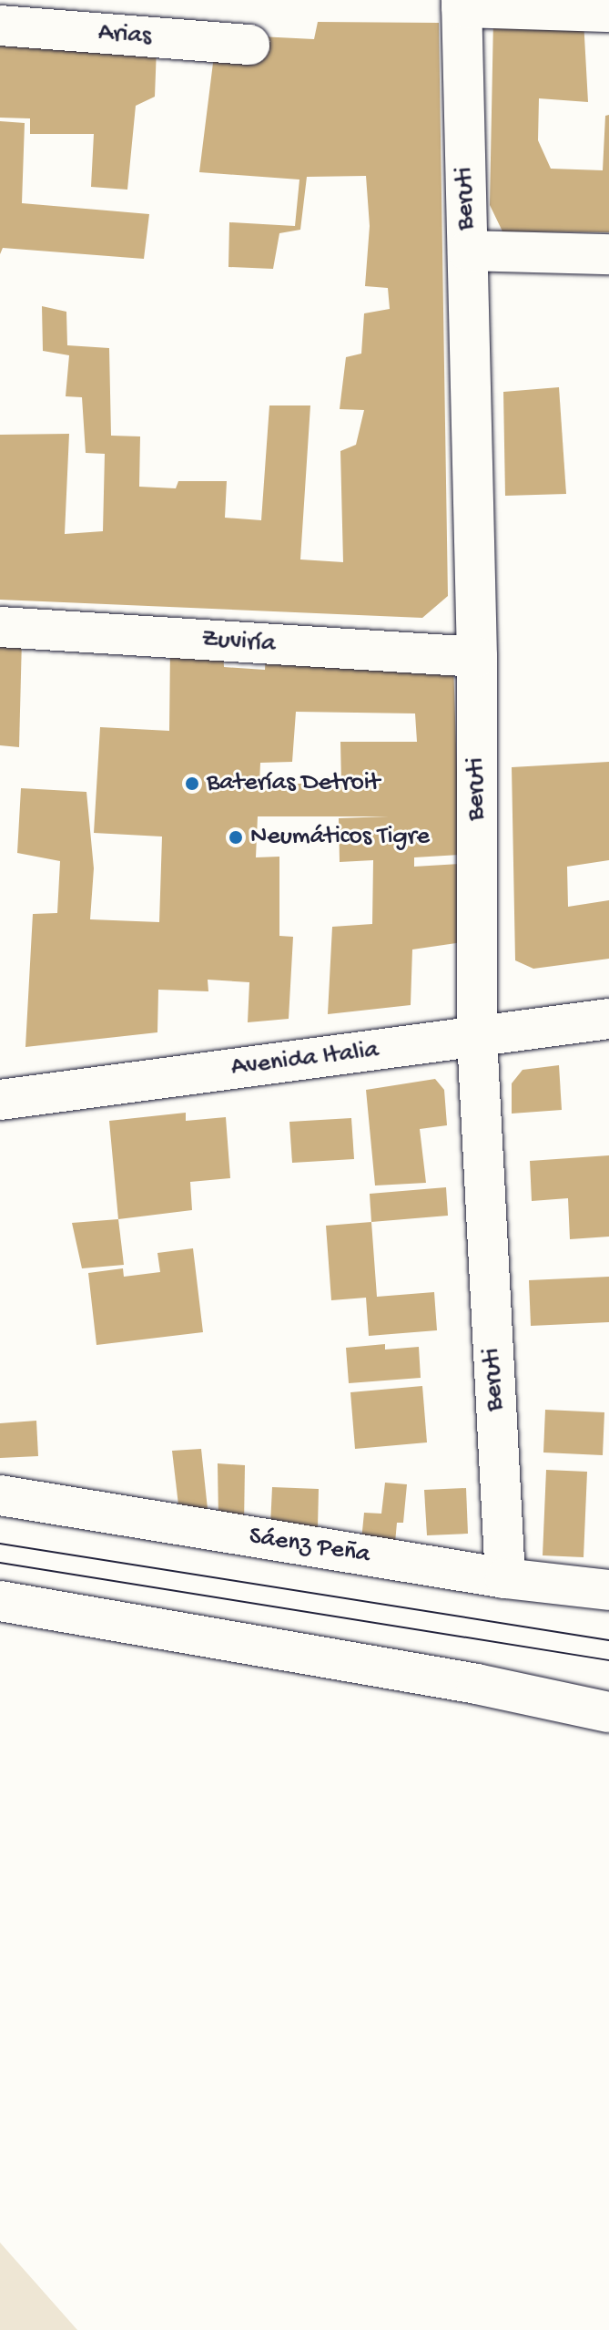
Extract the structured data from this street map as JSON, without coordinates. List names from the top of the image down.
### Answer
{
  "streets": {
    "street": [
      "Arias",
      "Beruti",
      "Zuviría",
      "Avenida Italia",
      "Sáenz Peña"
    ]
  },
  "crossings": [
    ["Beruti", "Zuviría"],
    ["Beruti", "Avenida Italia"],
    ["Beruti", "Sáenz Peña"]
  ],
  "places": ["Baterías Detroit", "Neumáticos Tigre"]
}
